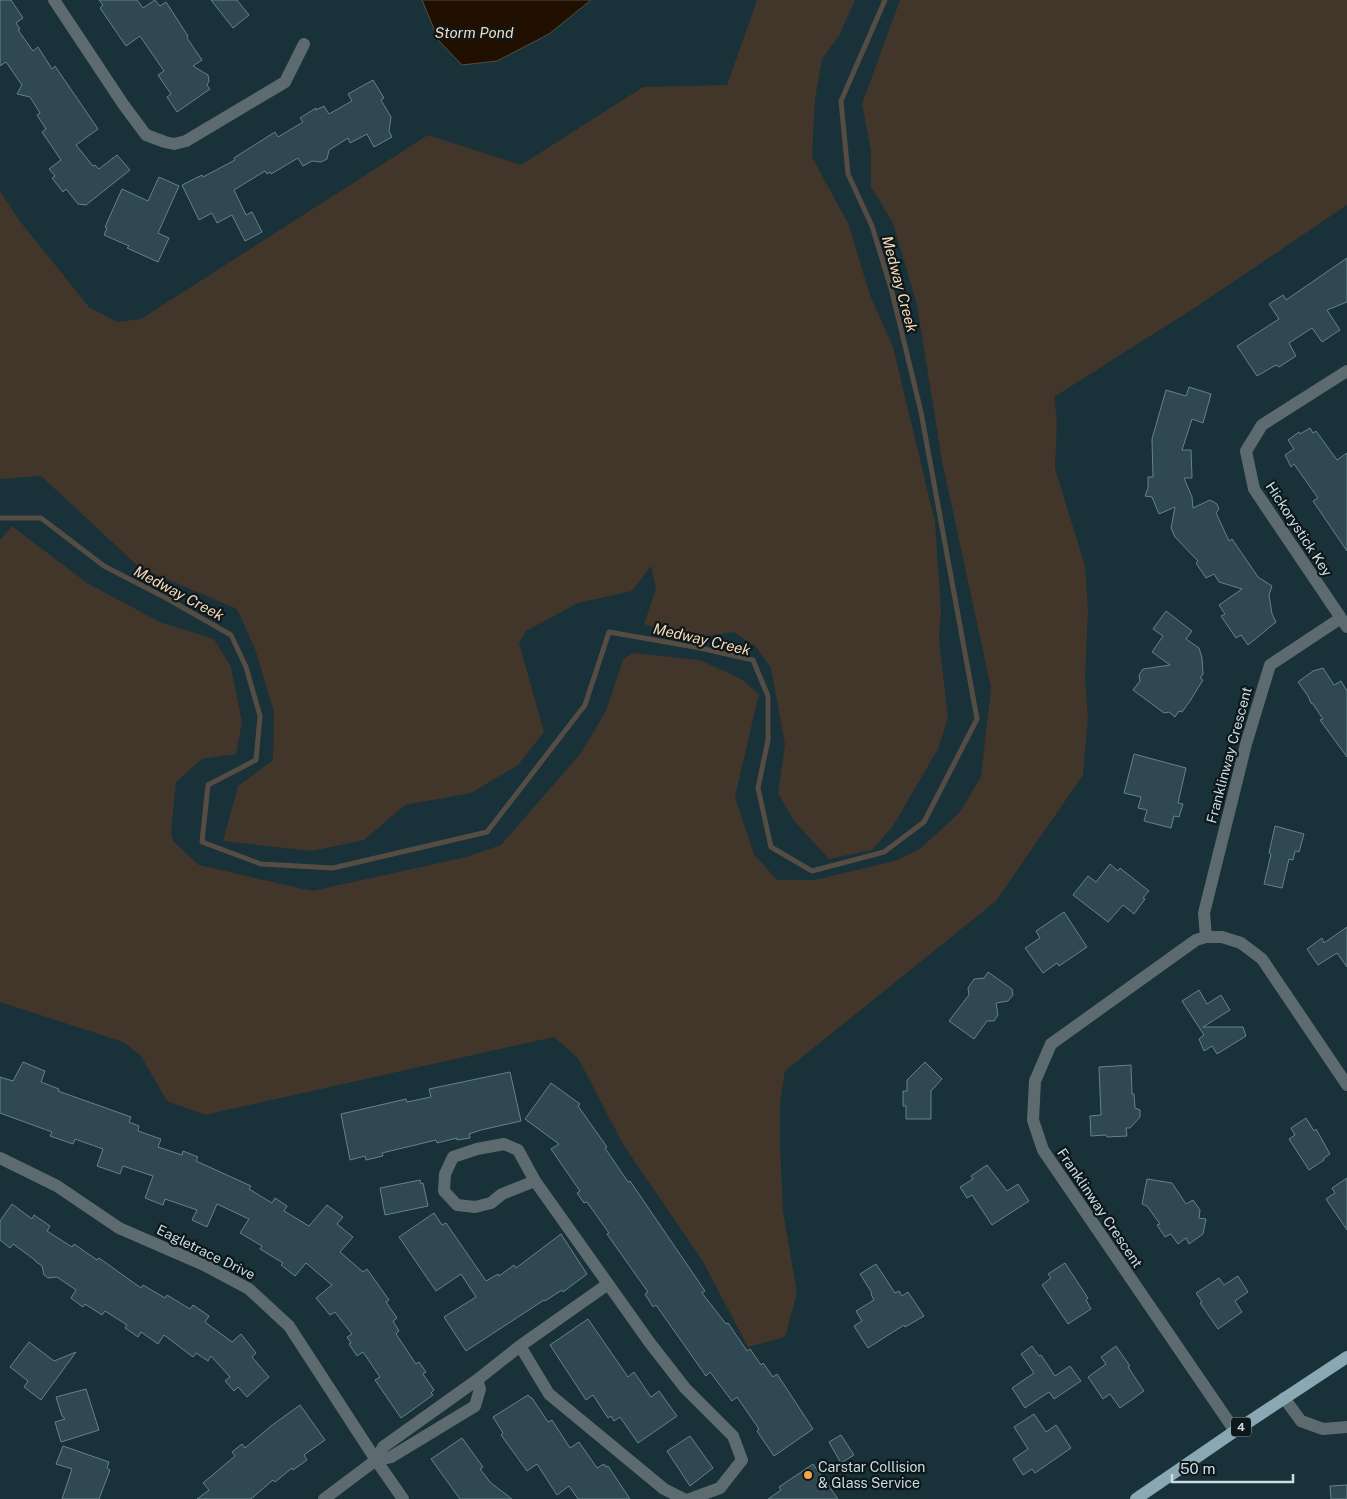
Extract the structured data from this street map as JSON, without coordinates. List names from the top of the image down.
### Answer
{
  "streets": {
    "main road": ["4"],
    "street": ["Hickorystick Key", "Franklinway Crescent", "Eagletrace Drive"]
  },
  "crossings": [
    ["Hickorystick Key", "Franklinway Crescent"],
    ["Franklinway Crescent", "4"]
  ],
  "water": ["Storm Pond", "Medway Creek"],
  "places": ["Carstar Collision & Glass Service"],
  "scale_bar": "50 m"
}
